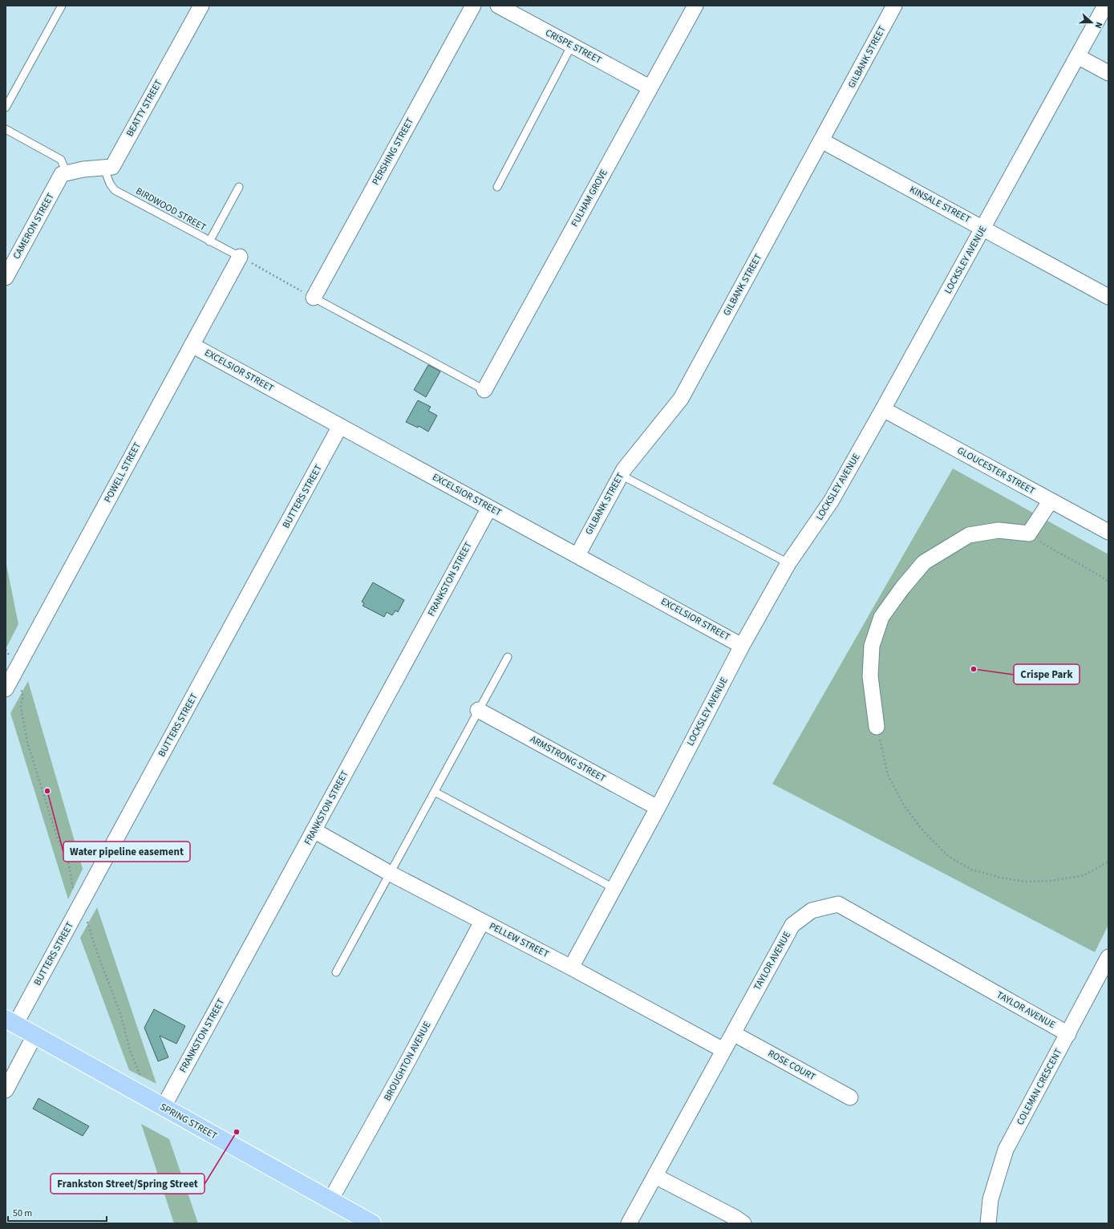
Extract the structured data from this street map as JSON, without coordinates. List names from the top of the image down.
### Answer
{
  "streets": {
    "main road": ["SPRING STREET"],
    "street": [
      "CRISPE STREET",
      "GILBANK STREET",
      "BEATTY STREET",
      "PERSHING STREET",
      "FULHAM GROVE",
      "KINSALE STREET",
      "CAMERON STREET",
      "LOCKSLEY AVENUE",
      "EXCELSIOR STREET",
      "GLOUCESTER STREET",
      "POWELL STREET",
      "BUTTERS STREET",
      "FRANKSTON STREET",
      "ARMSTRONG STREET",
      "PELLEW STREET",
      "TAYLOR AVENUE",
      "BROUGHTON AVENUE",
      "ROSE COURT",
      "COLEMAN CRESCENT"
    ],
    "lane": ["BIRDWOOD STREET"]
  },
  "crossings": [
    ["CRISPE STREET", "FULHAM GROVE"],
    ["GILBANK STREET", "KINSALE STREET"],
    ["GILBANK STREET", "EXCELSIOR STREET"],
    ["BEATTY STREET", "BIRDWOOD STREET"],
    ["KINSALE STREET", "LOCKSLEY AVENUE"],
    ["BIRDWOOD STREET", "POWELL STREET"],
    ["LOCKSLEY AVENUE", "EXCELSIOR STREET"],
    ["LOCKSLEY AVENUE", "GLOUCESTER STREET"],
    ["LOCKSLEY AVENUE", "ARMSTRONG STREET"],
    ["LOCKSLEY AVENUE", "PELLEW STREET"],
    ["EXCELSIOR STREET", "POWELL STREET"],
    ["EXCELSIOR STREET", "BUTTERS STREET"],
    ["EXCELSIOR STREET", "FRANKSTON STREET"],
    ["BUTTERS STREET", "SPRING STREET"],
    ["FRANKSTON STREET", "PELLEW STREET"],
    ["FRANKSTON STREET", "SPRING STREET"],
    ["PELLEW STREET", "TAYLOR AVENUE"],
    ["PELLEW STREET", "BROUGHTON AVENUE"],
    ["TAYLOR AVENUE", "ROSE COURT"],
    ["TAYLOR AVENUE", "COLEMAN CRESCENT"],
    ["BROUGHTON AVENUE", "SPRING STREET"]
  ],
  "places": ["Crispe Park", "Water pipeline easement", "Frankston Street/Spring Street"],
  "scale_bar": "50 m",
  "north": "right"
}
